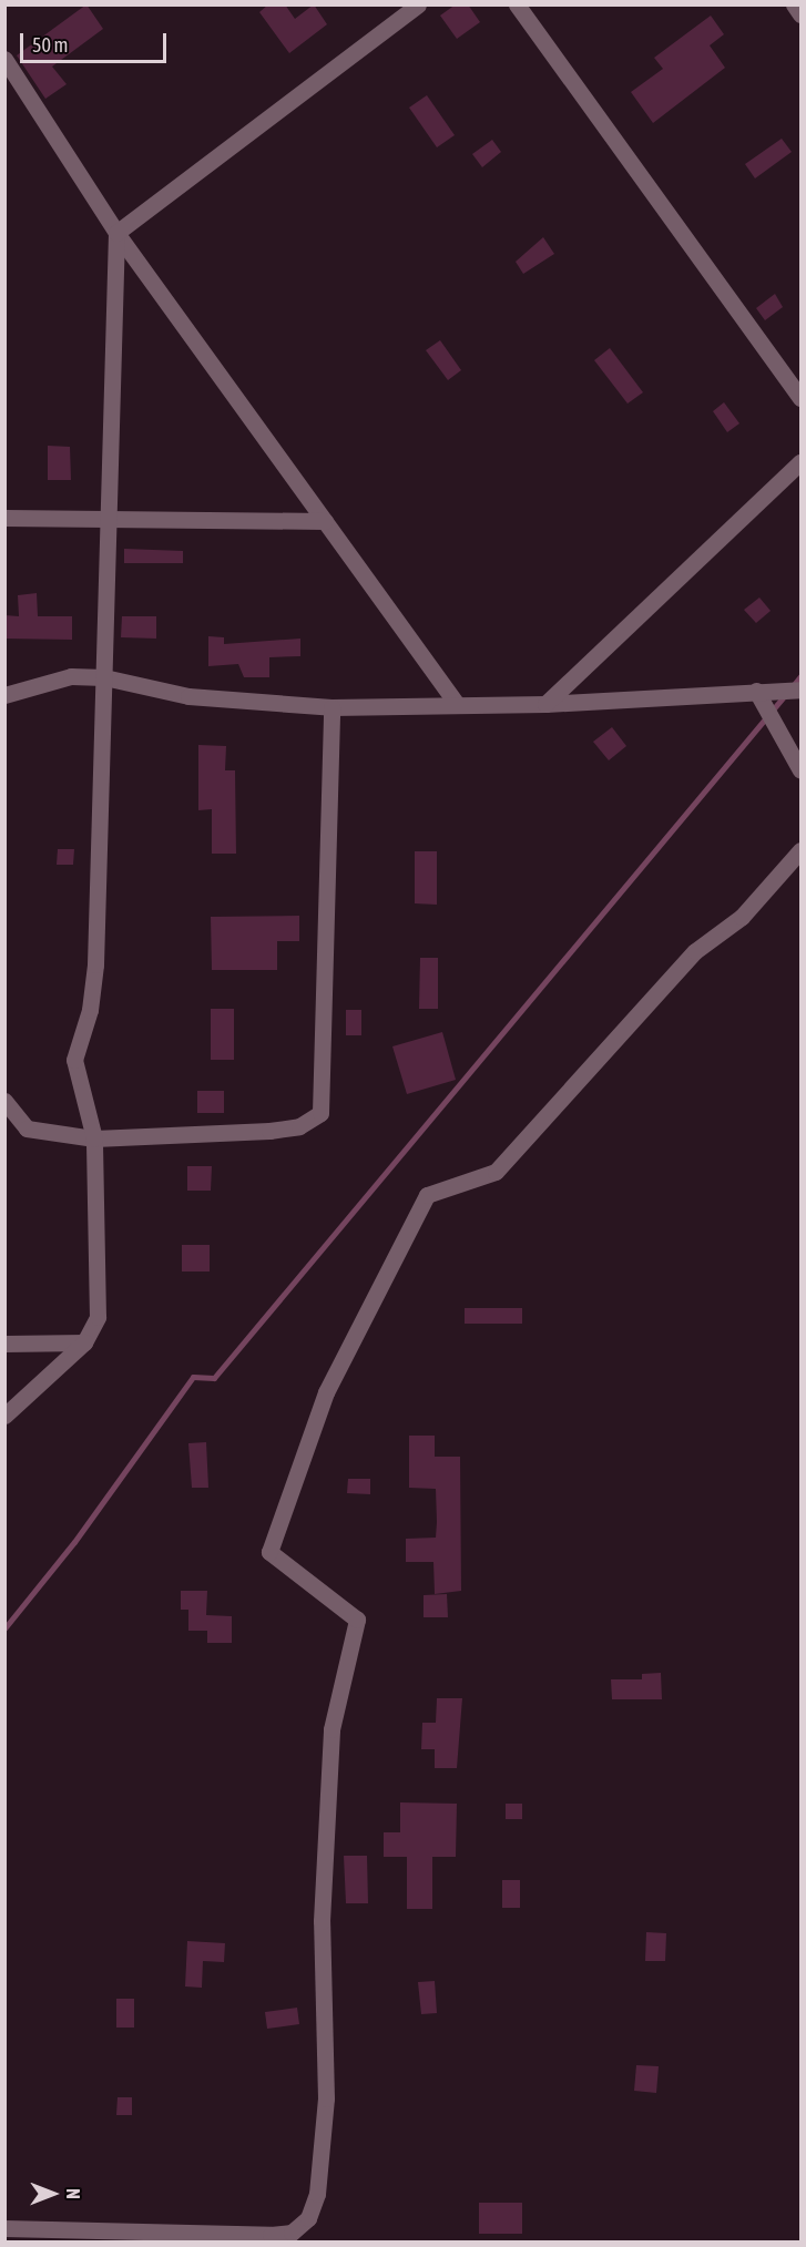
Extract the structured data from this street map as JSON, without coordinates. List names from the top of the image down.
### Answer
{
  "scale_bar": "50 m",
  "north": "right"
}
